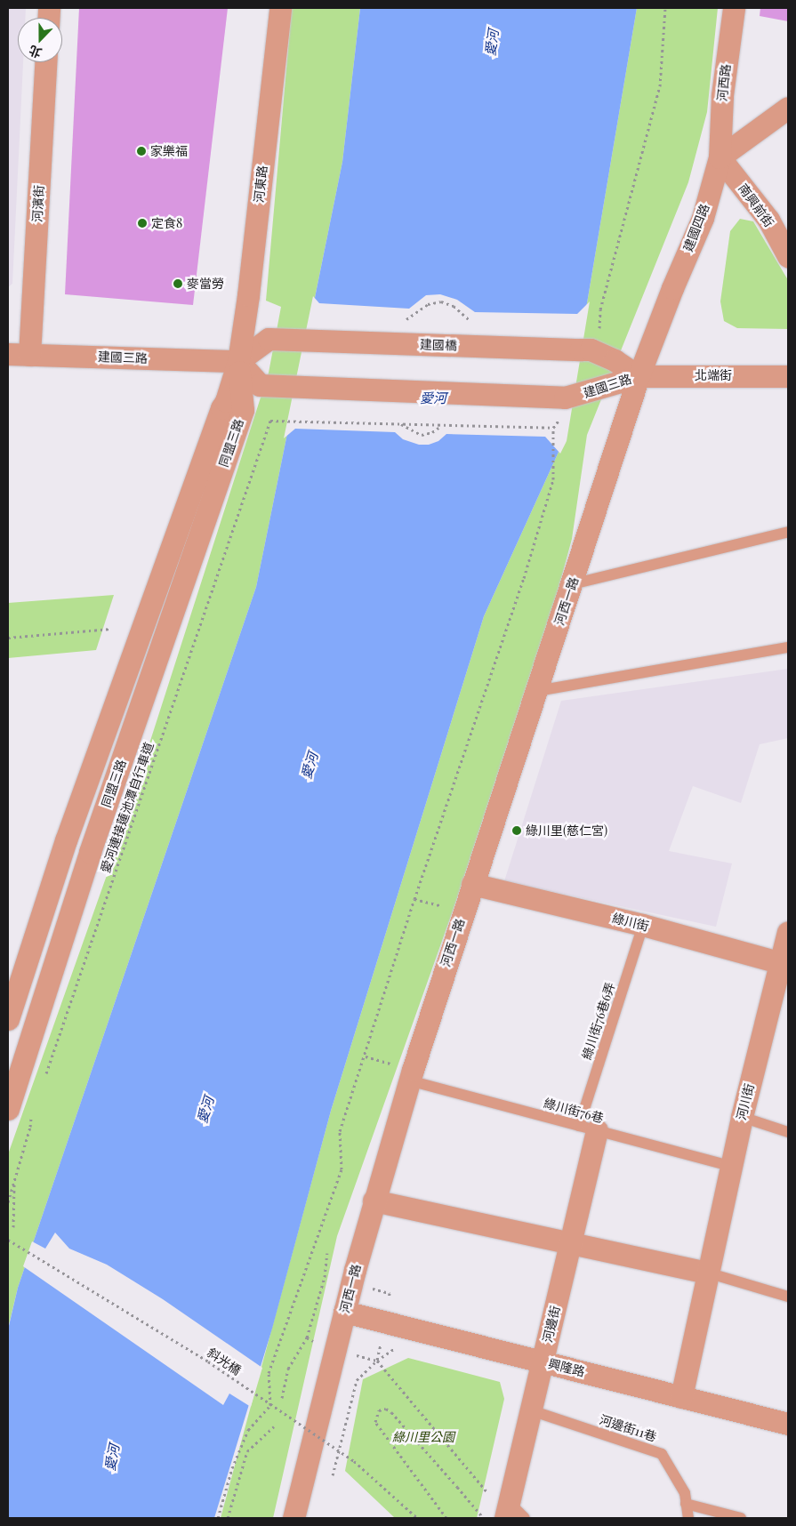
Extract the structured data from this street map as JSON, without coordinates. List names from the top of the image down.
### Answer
{
  "streets": {
    "street": [
      "河西路",
      "河東路",
      "河濱街",
      "南興前街",
      "建國四路",
      "建國橋",
      "建國三路",
      "北端街",
      "同盟三路",
      "河西一路",
      "綠川街",
      "河川街",
      "河邊街",
      "興隆路"
    ],
    "lane": ["綠川街76巷6弄", "綠川街76巷", "河邊街11巷"],
    "path": ["愛河連接蓮池潭自行車道", "斜光橋"]
  },
  "crossings": [
    ["河西路", "南興前街"],
    ["河西路", "建國四路"],
    ["河東路", "建國橋"],
    ["河東路", "建國三路"],
    ["河東路", "同盟三路"],
    ["河濱街", "建國三路"],
    ["南興前街", "建國四路"],
    ["建國四路", "建國三路"],
    ["建國四路", "北端街"],
    ["建國四路", "河西一路"],
    ["建國橋", "建國三路"],
    ["建國橋", "同盟三路"],
    ["建國三路", "北端街"],
    ["建國三路", "同盟三路"],
    ["建國三路", "河西一路"],
    ["北端街", "河西一路"],
    ["河西一路", "綠川街"],
    ["河西一路", "綠川街76巷"],
    ["河西一路", "興隆路"],
    ["綠川街", "綠川街76巷6弄"],
    ["綠川街", "河川街"],
    ["綠川街76巷6弄", "綠川街76巷"],
    ["綠川街76巷6弄", "河邊街"],
    ["河川街", "綠川街76巷"],
    ["河川街", "興隆路"],
    ["綠川街76巷", "河邊街"],
    ["河邊街", "興隆路"],
    ["河邊街", "河邊街11巷"]
  ],
  "water": ["愛河"],
  "parks": ["綠川里公園"],
  "places": [
    "家樂福",
    "定食8",
    "麥當勞",
    "綠川里(慈仁宮)"
  ],
  "north": "bottom"
}
